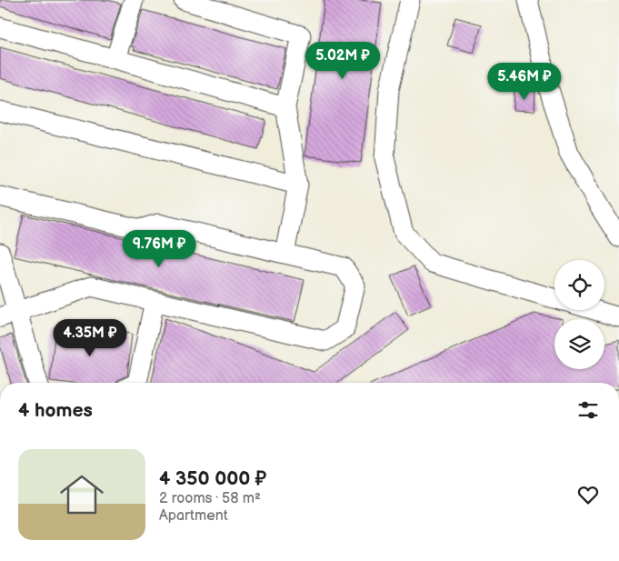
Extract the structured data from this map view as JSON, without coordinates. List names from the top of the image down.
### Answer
{
  "page": {
    "price": [
      "5.02M ₽",
      "5.46M ₽",
      "9.76M ₽",
      "4.35M ₽"
    ],
    "heading": "4 homes",
    "list": [
      {
        "name": "4 350 000 ₽",
        "note": "2 rooms · 58 m² · Apartment"
      }
    ]
  }
}
